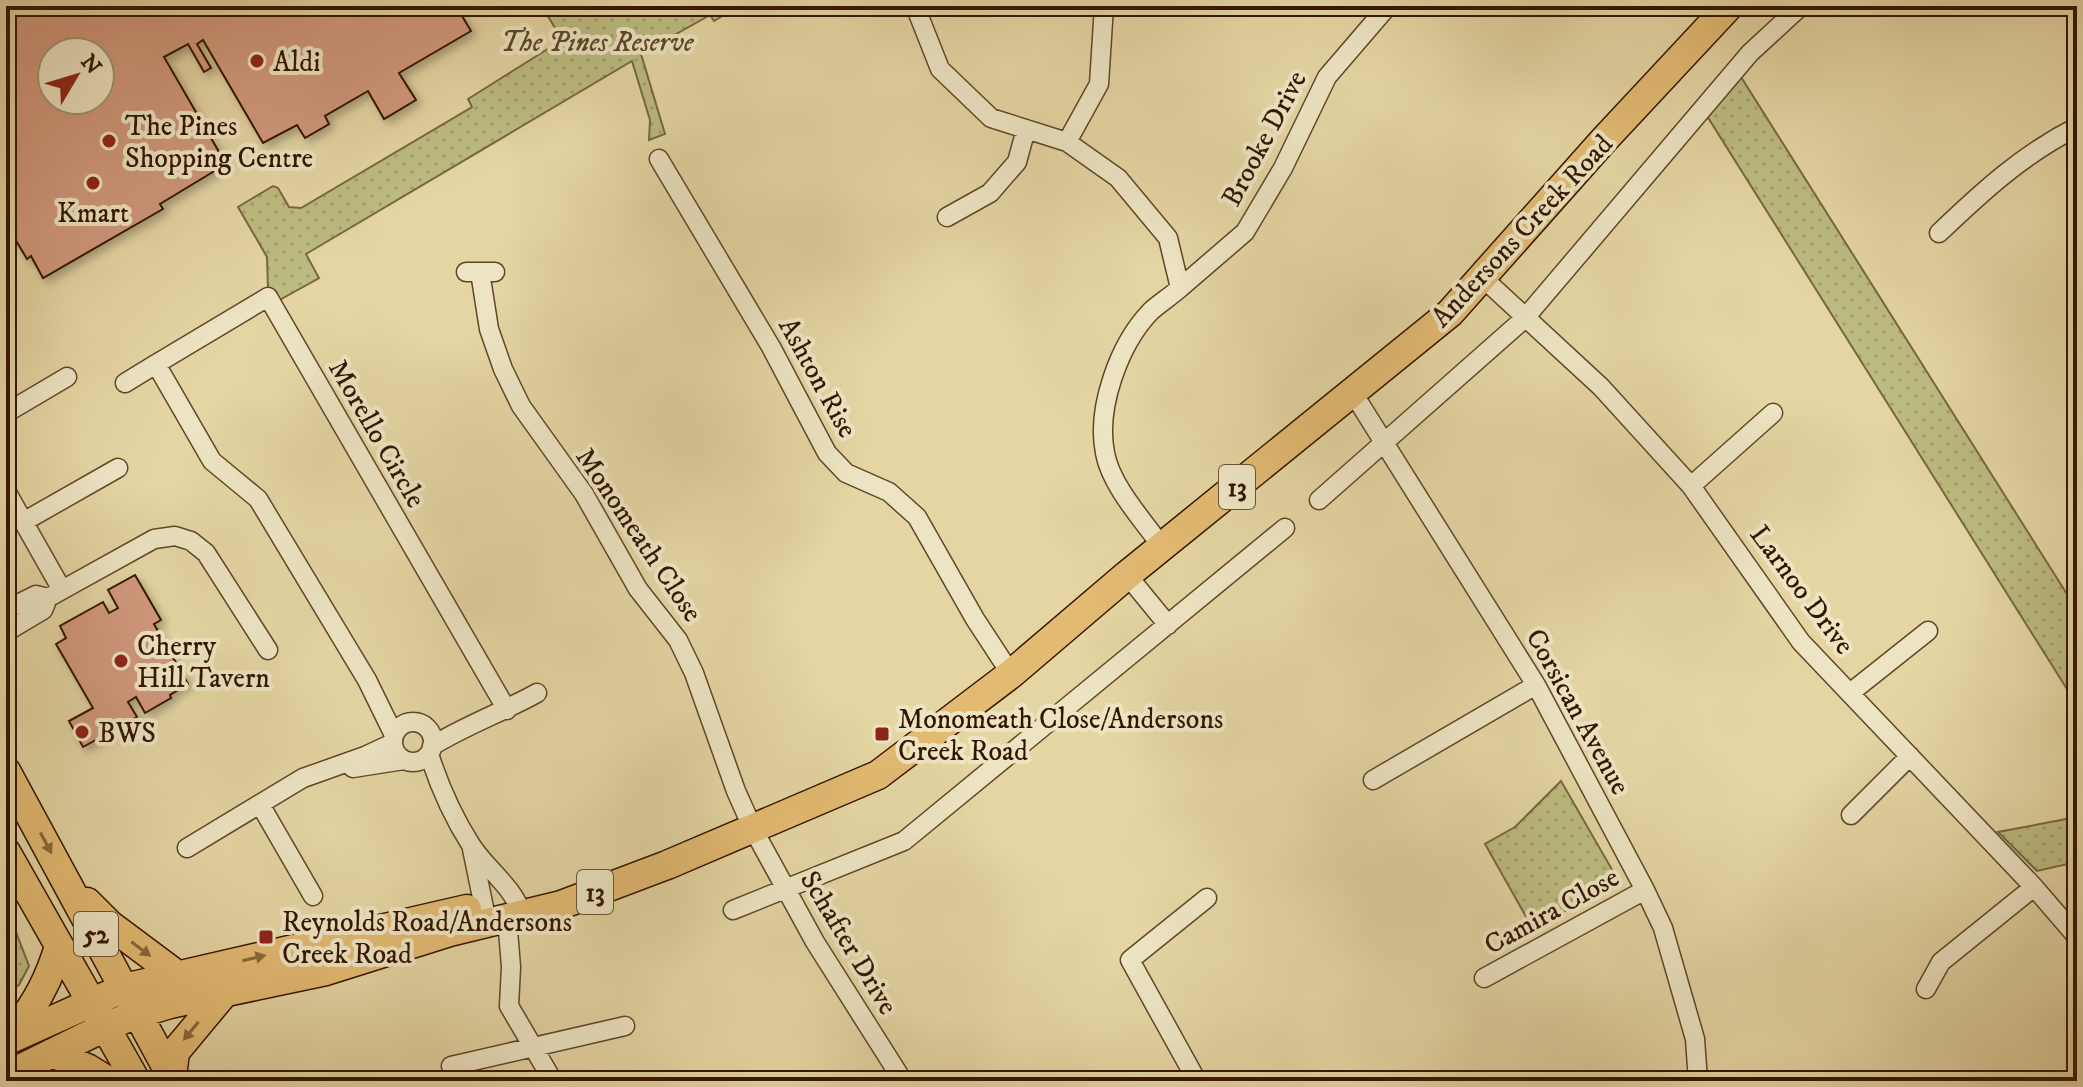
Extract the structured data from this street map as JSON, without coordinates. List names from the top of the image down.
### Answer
{
  "streets": {
    "main road": ["Andersons Creek Road", "13", "52"],
    "street": [
      "Brooke Drive",
      "Ashton Rise",
      "Morello Circle",
      "Monomeath Close",
      "Larnoo Drive",
      "Corsican Avenue",
      "Camira Close",
      "Schafter Drive"
    ]
  },
  "crossings": [
    ["Brooke Drive", "Andersons Creek Road"],
    ["Andersons Creek Road", "Ashton Rise"],
    ["Andersons Creek Road", "Monomeath Close"],
    ["Andersons Creek Road", "Larnoo Drive"],
    ["Andersons Creek Road", "Corsican Avenue"],
    ["Andersons Creek Road", "52"],
    ["Andersons Creek Road", "Schafter Drive"],
    ["Monomeath Close", "Schafter Drive"],
    ["Corsican Avenue", "Camira Close"]
  ],
  "parks": ["The Pines Reserve"],
  "places": {
    "other": [
      "Aldi",
      "The Pines Shopping Centre",
      "Kmart",
      "Cherry Hill Tavern",
      "BWS"
    ],
    "transit": ["Monomeath Close/Andersons Creek Road", "Reynolds Road/Andersons Creek Road"]
  },
  "north": "top right"
}
